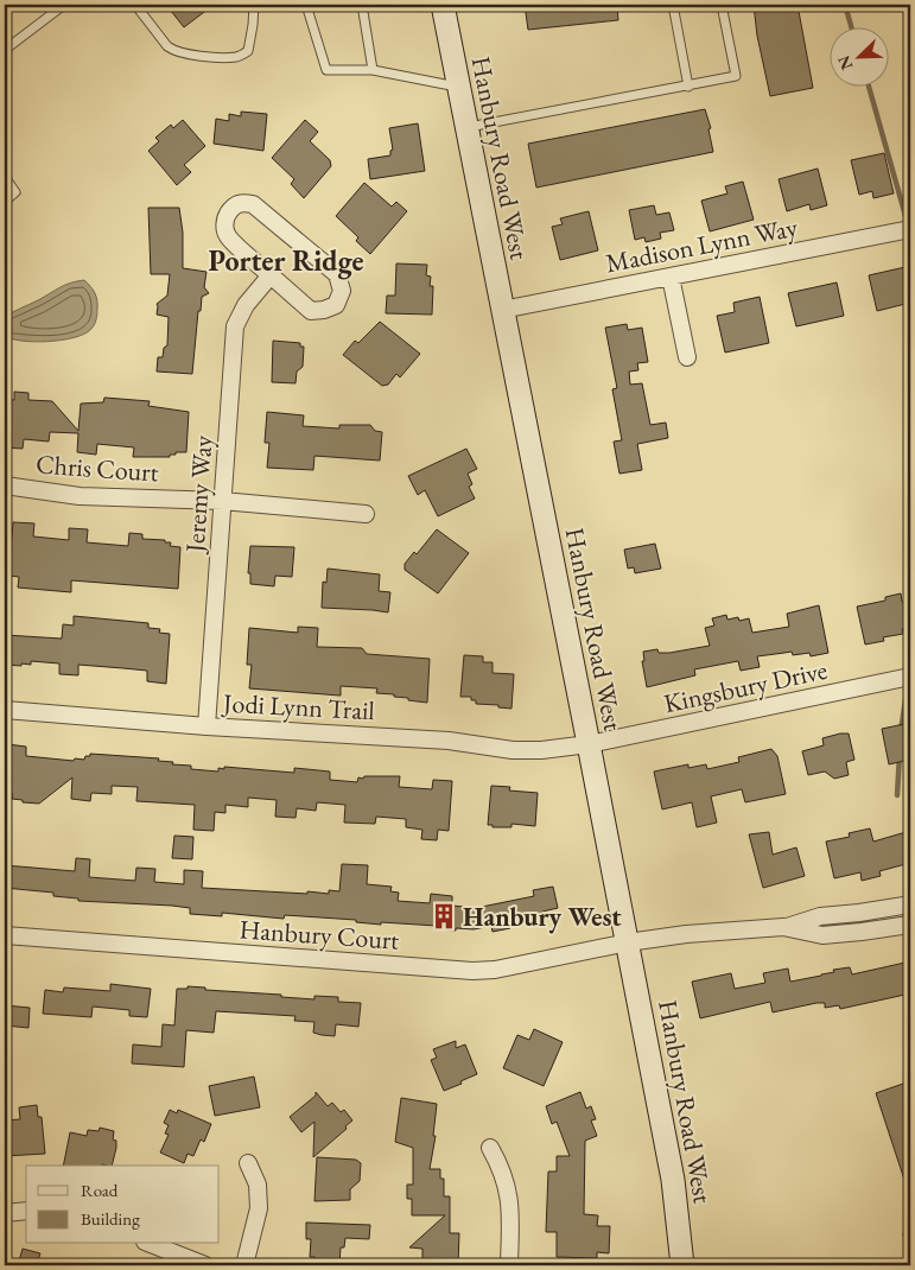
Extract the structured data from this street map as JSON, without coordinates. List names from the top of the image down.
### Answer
{
  "streets": {
    "main road": ["Hanbury Road West"],
    "street": [
      "Madison Lynn Way",
      "Chris Court",
      "Jeremy Way",
      "Kingsbury Drive",
      "Jodi Lynn Trail",
      "Hanbury Court"
    ]
  },
  "crossings": [
    ["Hanbury Road West", "Madison Lynn Way"],
    ["Hanbury Road West", "Kingsbury Drive"],
    ["Hanbury Road West", "Jodi Lynn Trail"],
    ["Hanbury Road West", "Hanbury Court"],
    ["Chris Court", "Jeremy Way"],
    ["Jeremy Way", "Jodi Lynn Trail"],
    ["Kingsbury Drive", "Jodi Lynn Trail"]
  ],
  "districts": ["Porter Ridge"],
  "places": {
    "building": ["Hanbury West"]
  },
  "legend": ["Road", "Building"],
  "north": "bottom left"
}
